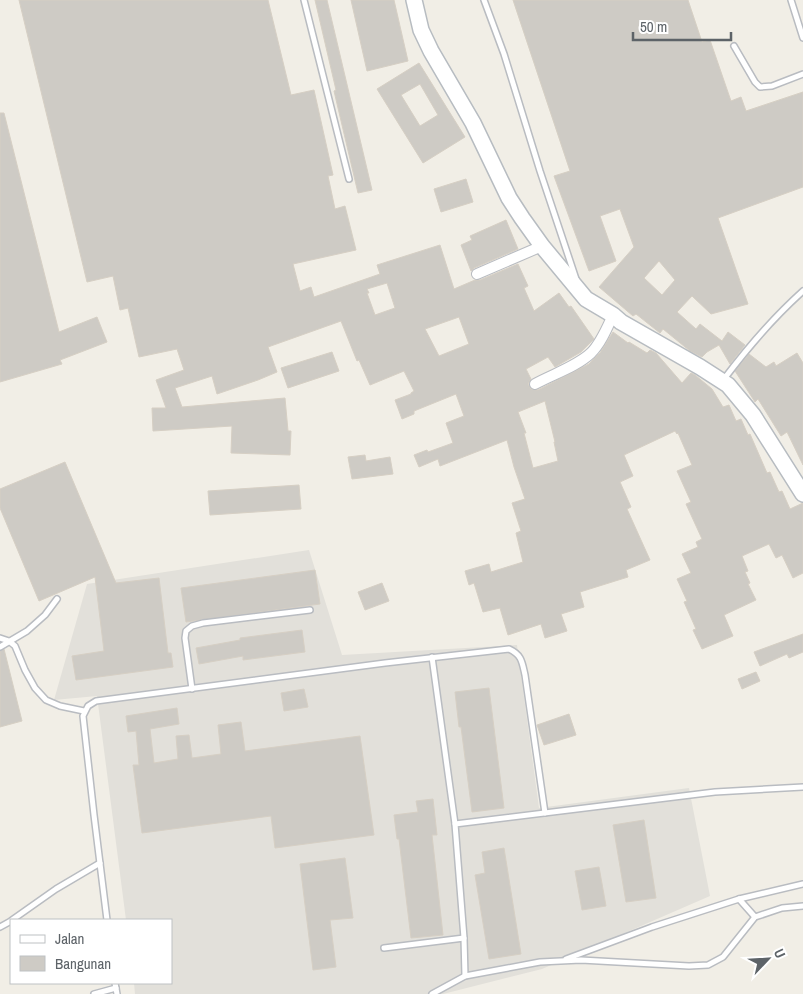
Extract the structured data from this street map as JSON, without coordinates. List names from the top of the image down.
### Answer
{
  "legend": ["Jalan", "Bangunan"],
  "scale_bar": "50 m",
  "north": "top right"
}
